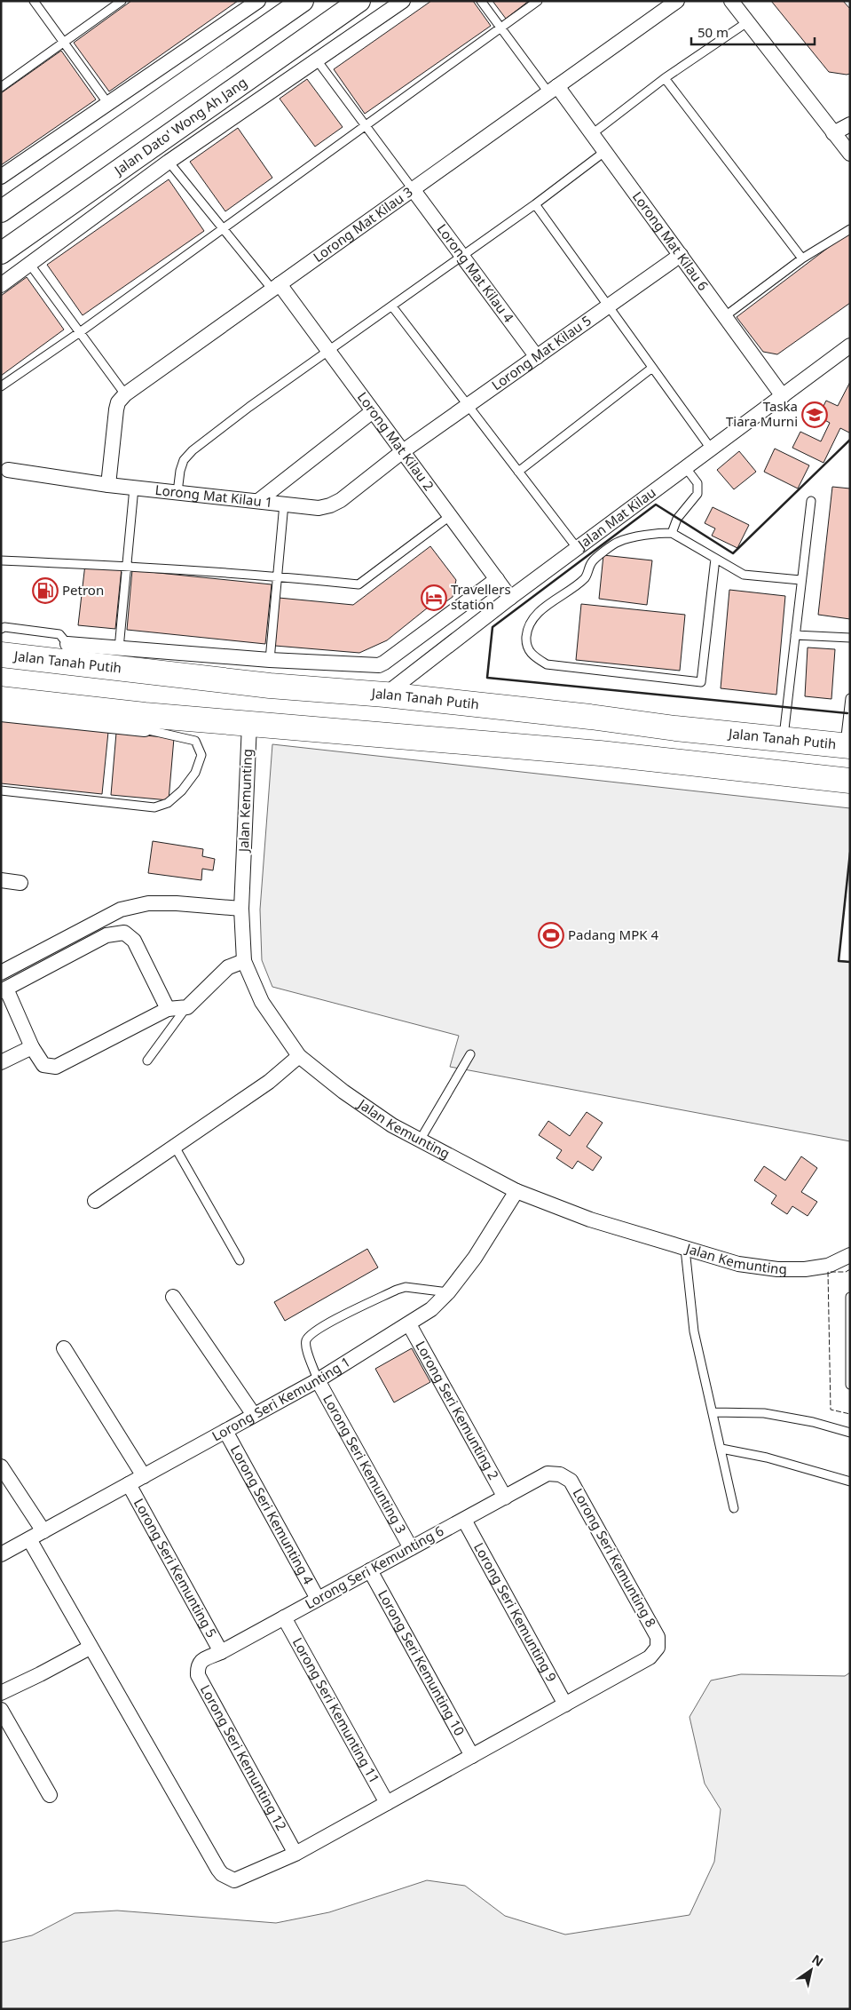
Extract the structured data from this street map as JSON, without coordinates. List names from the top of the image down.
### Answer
{
  "streets": {
    "highway": ["Jalan Tanah Putih"],
    "main road": ["Jalan Dato' Wong Ah Jang"],
    "street": [
      "Lorong Mat Kilau 3",
      "Lorong Mat Kilau 6",
      "Lorong Mat Kilau 4",
      "Lorong Mat Kilau 5",
      "Lorong Mat Kilau 2",
      "Lorong Mat Kilau 1",
      "Jalan Mat Kilau",
      "Jalan Kemunting",
      "Lorong Seri Kemunting 1",
      "Lorong Seri Kemunting 2",
      "Lorong Seri Kemunting 3",
      "Lorong Seri Kemunting 4",
      "Lorong Seri Kemunting 8",
      "Lorong Seri Kemunting 6",
      "Lorong Seri Kemunting 5",
      "Lorong Seri Kemunting 9",
      "Lorong Seri Kemunting 10",
      "Lorong Seri Kemunting 11",
      "Lorong Seri Kemunting 12"
    ]
  },
  "crossings": [
    ["Lorong Mat Kilau 3", "Lorong Mat Kilau 6"],
    ["Lorong Mat Kilau 3", "Lorong Mat Kilau 4"],
    ["Lorong Mat Kilau 3", "Lorong Mat Kilau 2"],
    ["Lorong Mat Kilau 6", "Lorong Mat Kilau 5"],
    ["Lorong Mat Kilau 6", "Jalan Mat Kilau"],
    ["Lorong Mat Kilau 4", "Lorong Mat Kilau 5"],
    ["Lorong Mat Kilau 5", "Lorong Mat Kilau 2"],
    ["Lorong Mat Kilau 5", "Lorong Mat Kilau 1"],
    ["Lorong Mat Kilau 2", "Lorong Mat Kilau 1"],
    ["Lorong Mat Kilau 2", "Jalan Mat Kilau"],
    ["Jalan Mat Kilau", "Jalan Tanah Putih"],
    ["Jalan Kemunting", "Lorong Seri Kemunting 1"],
    ["Lorong Seri Kemunting 1", "Lorong Seri Kemunting 2"],
    ["Lorong Seri Kemunting 1", "Lorong Seri Kemunting 3"],
    ["Lorong Seri Kemunting 1", "Lorong Seri Kemunting 4"],
    ["Lorong Seri Kemunting 1", "Lorong Seri Kemunting 5"],
    ["Lorong Seri Kemunting 2", "Lorong Seri Kemunting 6"],
    ["Lorong Seri Kemunting 3", "Lorong Seri Kemunting 6"],
    ["Lorong Seri Kemunting 4", "Lorong Seri Kemunting 6"],
    ["Lorong Seri Kemunting 8", "Lorong Seri Kemunting 6"],
    ["Lorong Seri Kemunting 8", "Lorong Seri Kemunting 9"],
    ["Lorong Seri Kemunting 6", "Lorong Seri Kemunting 5"],
    ["Lorong Seri Kemunting 6", "Lorong Seri Kemunting 9"],
    ["Lorong Seri Kemunting 6", "Lorong Seri Kemunting 10"],
    ["Lorong Seri Kemunting 6", "Lorong Seri Kemunting 11"],
    ["Lorong Seri Kemunting 6", "Lorong Seri Kemunting 12"]
  ],
  "places": {
    "school or university": ["Taska Tiara Murni"],
    "fuel station": ["Petron"],
    "hotel": ["Travellers station"],
    "sports": ["Padang MPK 4"]
  },
  "scale_bar": "50 m",
  "north": "top right"
}
